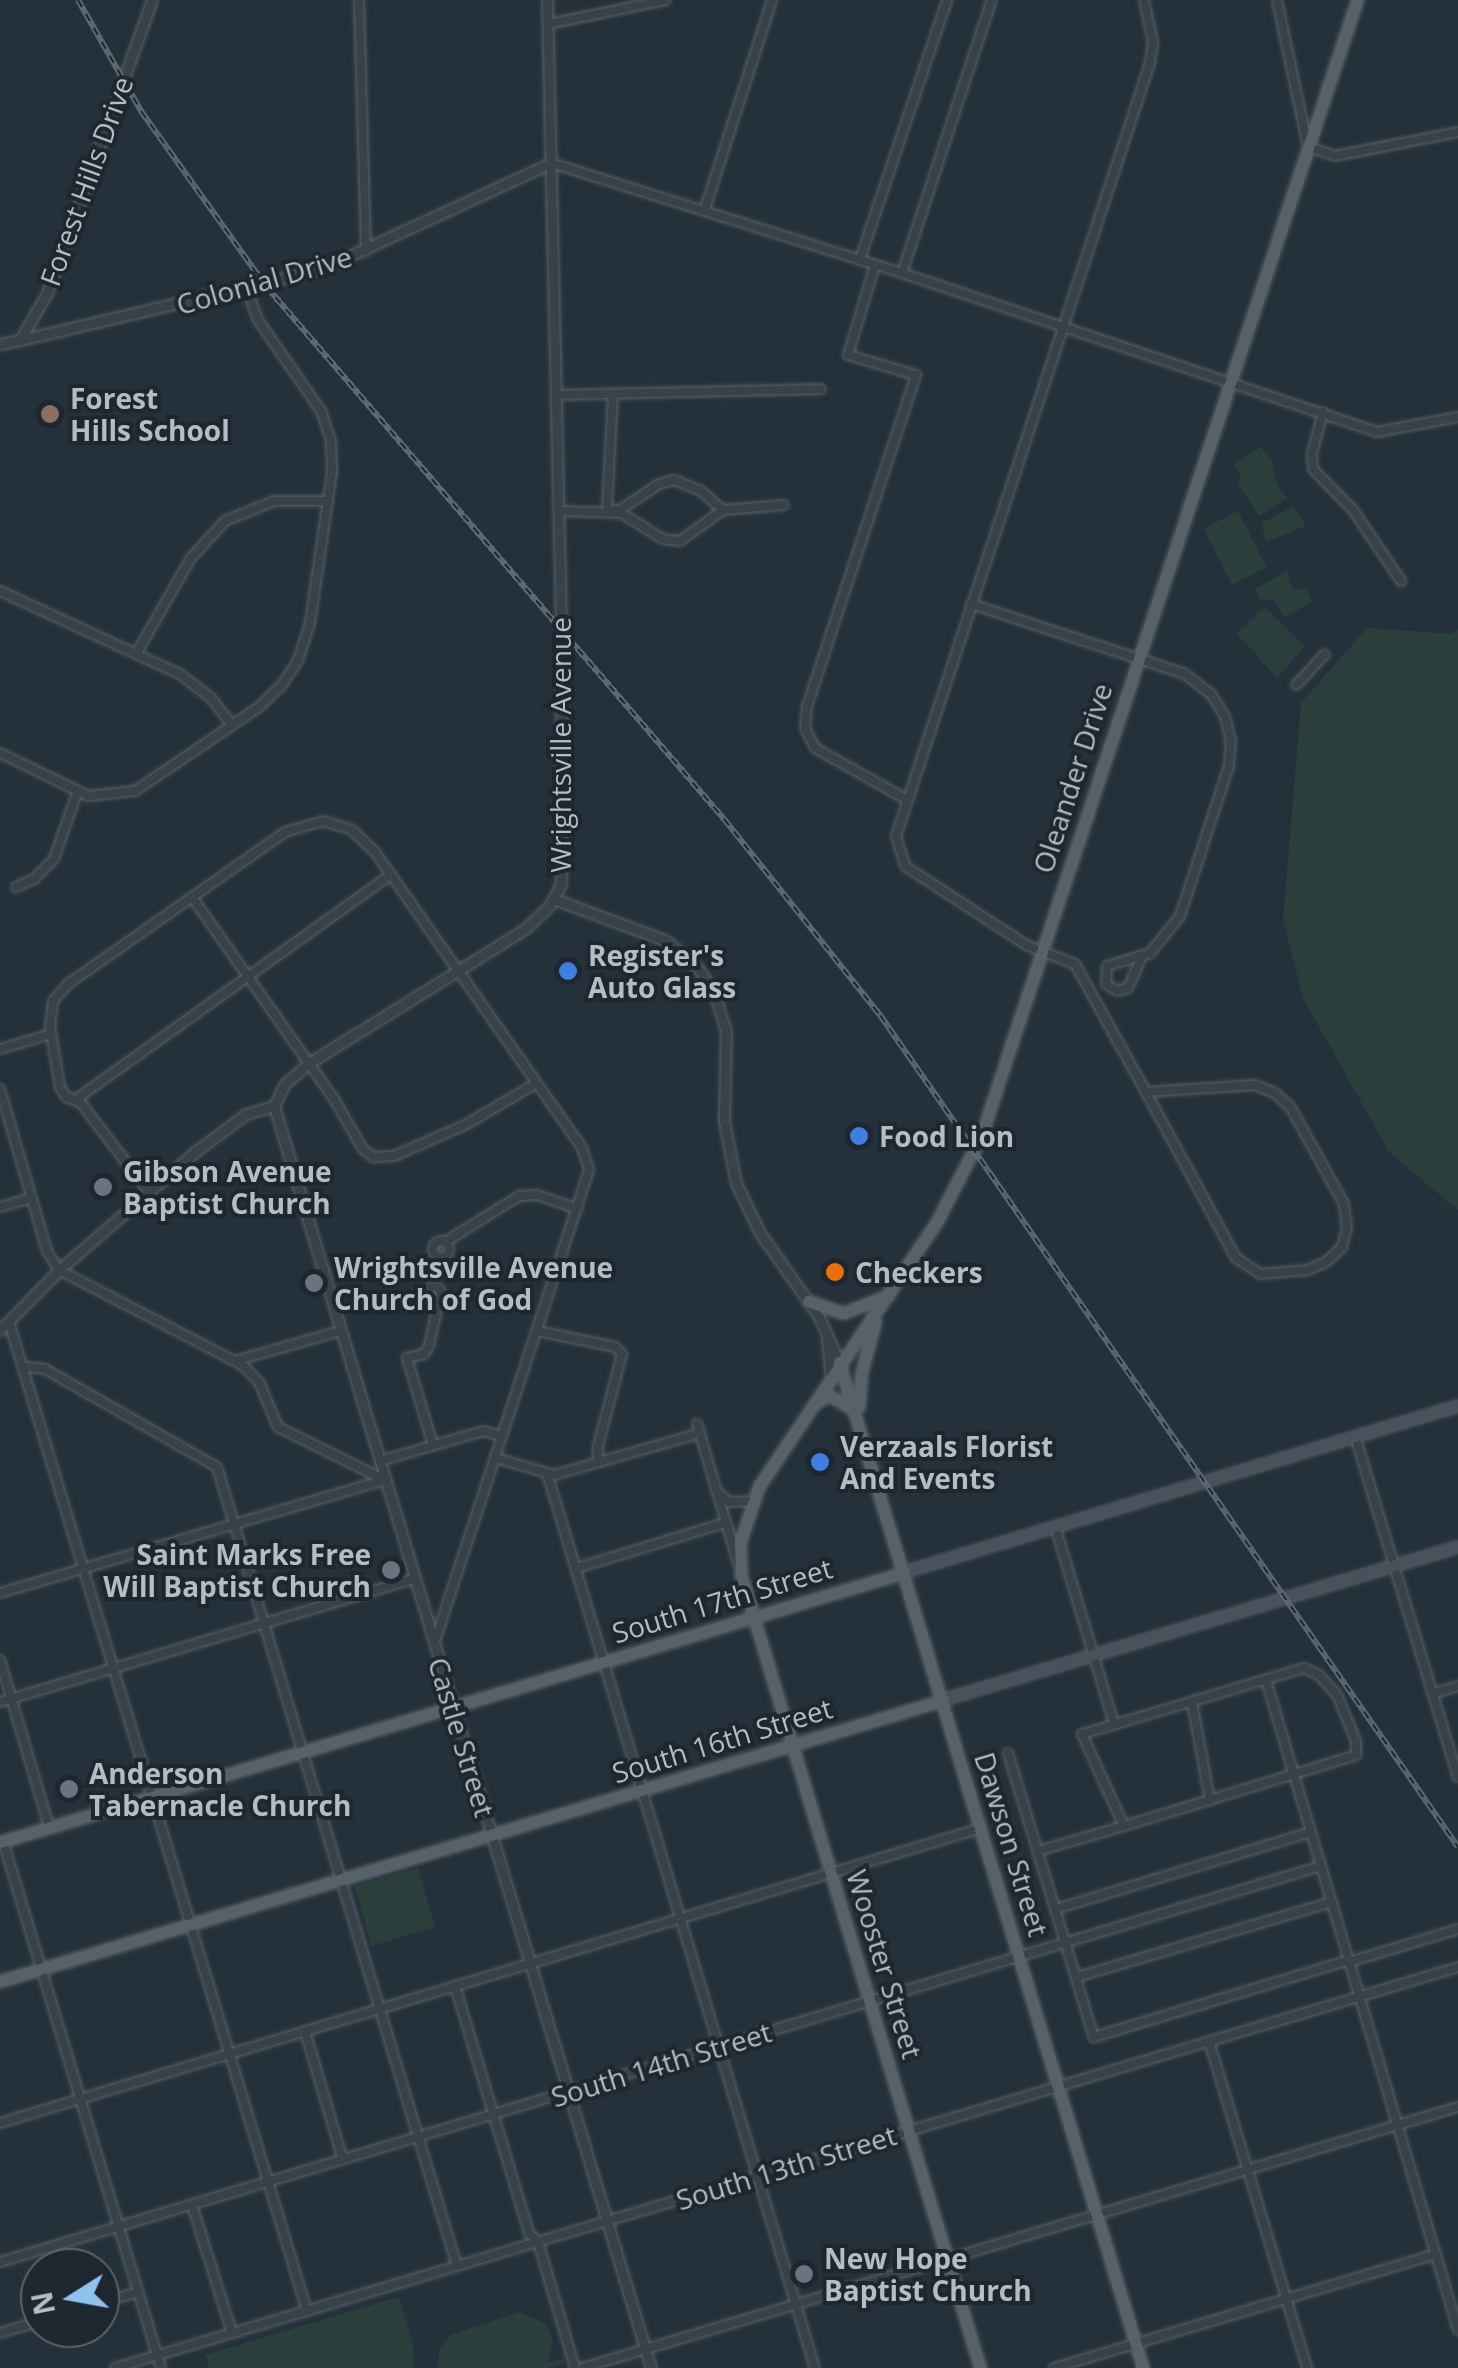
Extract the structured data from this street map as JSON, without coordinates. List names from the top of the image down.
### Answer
{
  "streets": {
    "main road": [
      "Oleander Drive",
      "South 17th Street",
      "South 16th Street",
      "Dawson Street",
      "Wooster Street"
    ],
    "street": [
      "Forest Hills Drive",
      "Colonial Drive",
      "Wrightsville Avenue",
      "Castle Street",
      "South 14th Street",
      "South 13th Street"
    ]
  },
  "crossings": [
    ["Forest Hills Drive", "Colonial Drive"],
    ["Colonial Drive", "Wrightsville Avenue"],
    ["Wrightsville Avenue", "Castle Street"],
    ["Wrightsville Avenue", "Dawson Street"],
    ["Oleander Drive", "Dawson Street"],
    ["Oleander Drive", "Wooster Street"],
    ["South 17th Street", "Castle Street"],
    ["South 17th Street", "Dawson Street"],
    ["South 17th Street", "Wooster Street"],
    ["Castle Street", "South 16th Street"],
    ["Castle Street", "South 14th Street"],
    ["Castle Street", "South 13th Street"],
    ["South 16th Street", "Dawson Street"],
    ["South 16th Street", "Wooster Street"],
    ["Dawson Street", "South 14th Street"],
    ["Dawson Street", "South 13th Street"],
    ["Wooster Street", "South 14th Street"],
    ["Wooster Street", "South 13th Street"]
  ],
  "places": [
    "Forest Hills School",
    "Register's Auto Glass",
    "Food Lion",
    "Gibson Avenue Baptist Church",
    "Checkers",
    "Wrightsville Avenue Church of God",
    "Verzaals Florist And Events",
    "Saint Marks Free Will Baptist Church",
    "Anderson Tabernacle Church",
    "New Hope Baptist Church"
  ],
  "north": "left"
}
